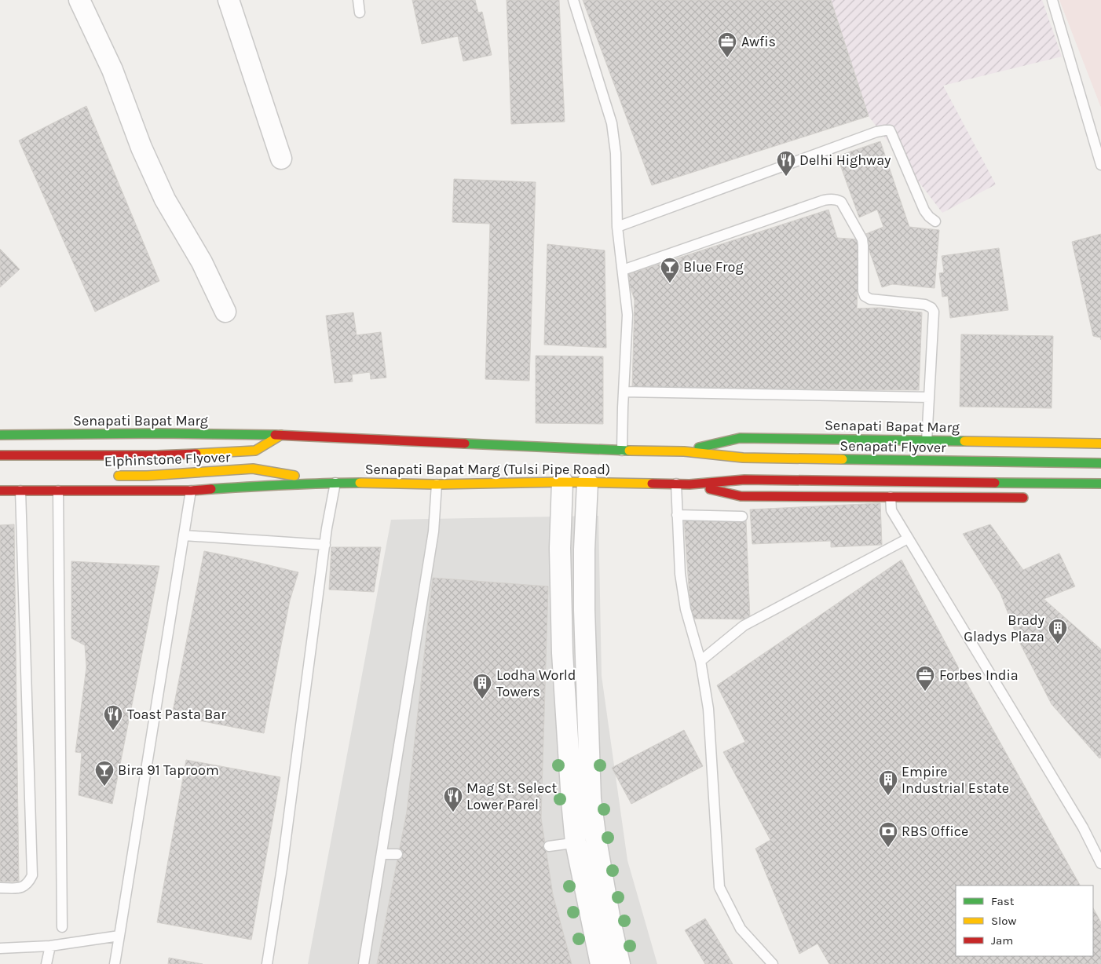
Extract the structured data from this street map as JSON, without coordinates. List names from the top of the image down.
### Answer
{
  "streets": {
    "main road": [
      "Senapati Bapat Marg",
      "Senapati Flyover",
      "Elphinstone Flyover",
      "Senapati Bapat Marg (Tulsi Pipe Road)"
    ]
  },
  "crossings": [
    ["Senapati Bapat Marg", "Senapati Flyover"],
    ["Senapati Bapat Marg", "Elphinstone Flyover"],
    ["Senapati Bapat Marg", "Senapati Bapat Marg (Tulsi Pipe Road)"],
    ["Senapati Flyover", "Senapati Bapat Marg (Tulsi Pipe Road)"],
    ["Elphinstone Flyover", "Senapati Bapat Marg (Tulsi Pipe Road)"]
  ],
  "places": {
    "office": ["Awfis", "Forbes India"],
    "restaurant": ["Delhi Highway", "Toast Pasta Bar", "Mag St. Select Lower Parel"],
    "bar": ["Blue Frog", "Bira 91 Taproom"],
    "building": ["Brady Gladys Plaza", "Lodha World Towers", "Empire Industrial Estate"],
    "bank": ["RBS Office"]
  },
  "legend": ["Fast", "Slow", "Jam"]
}
